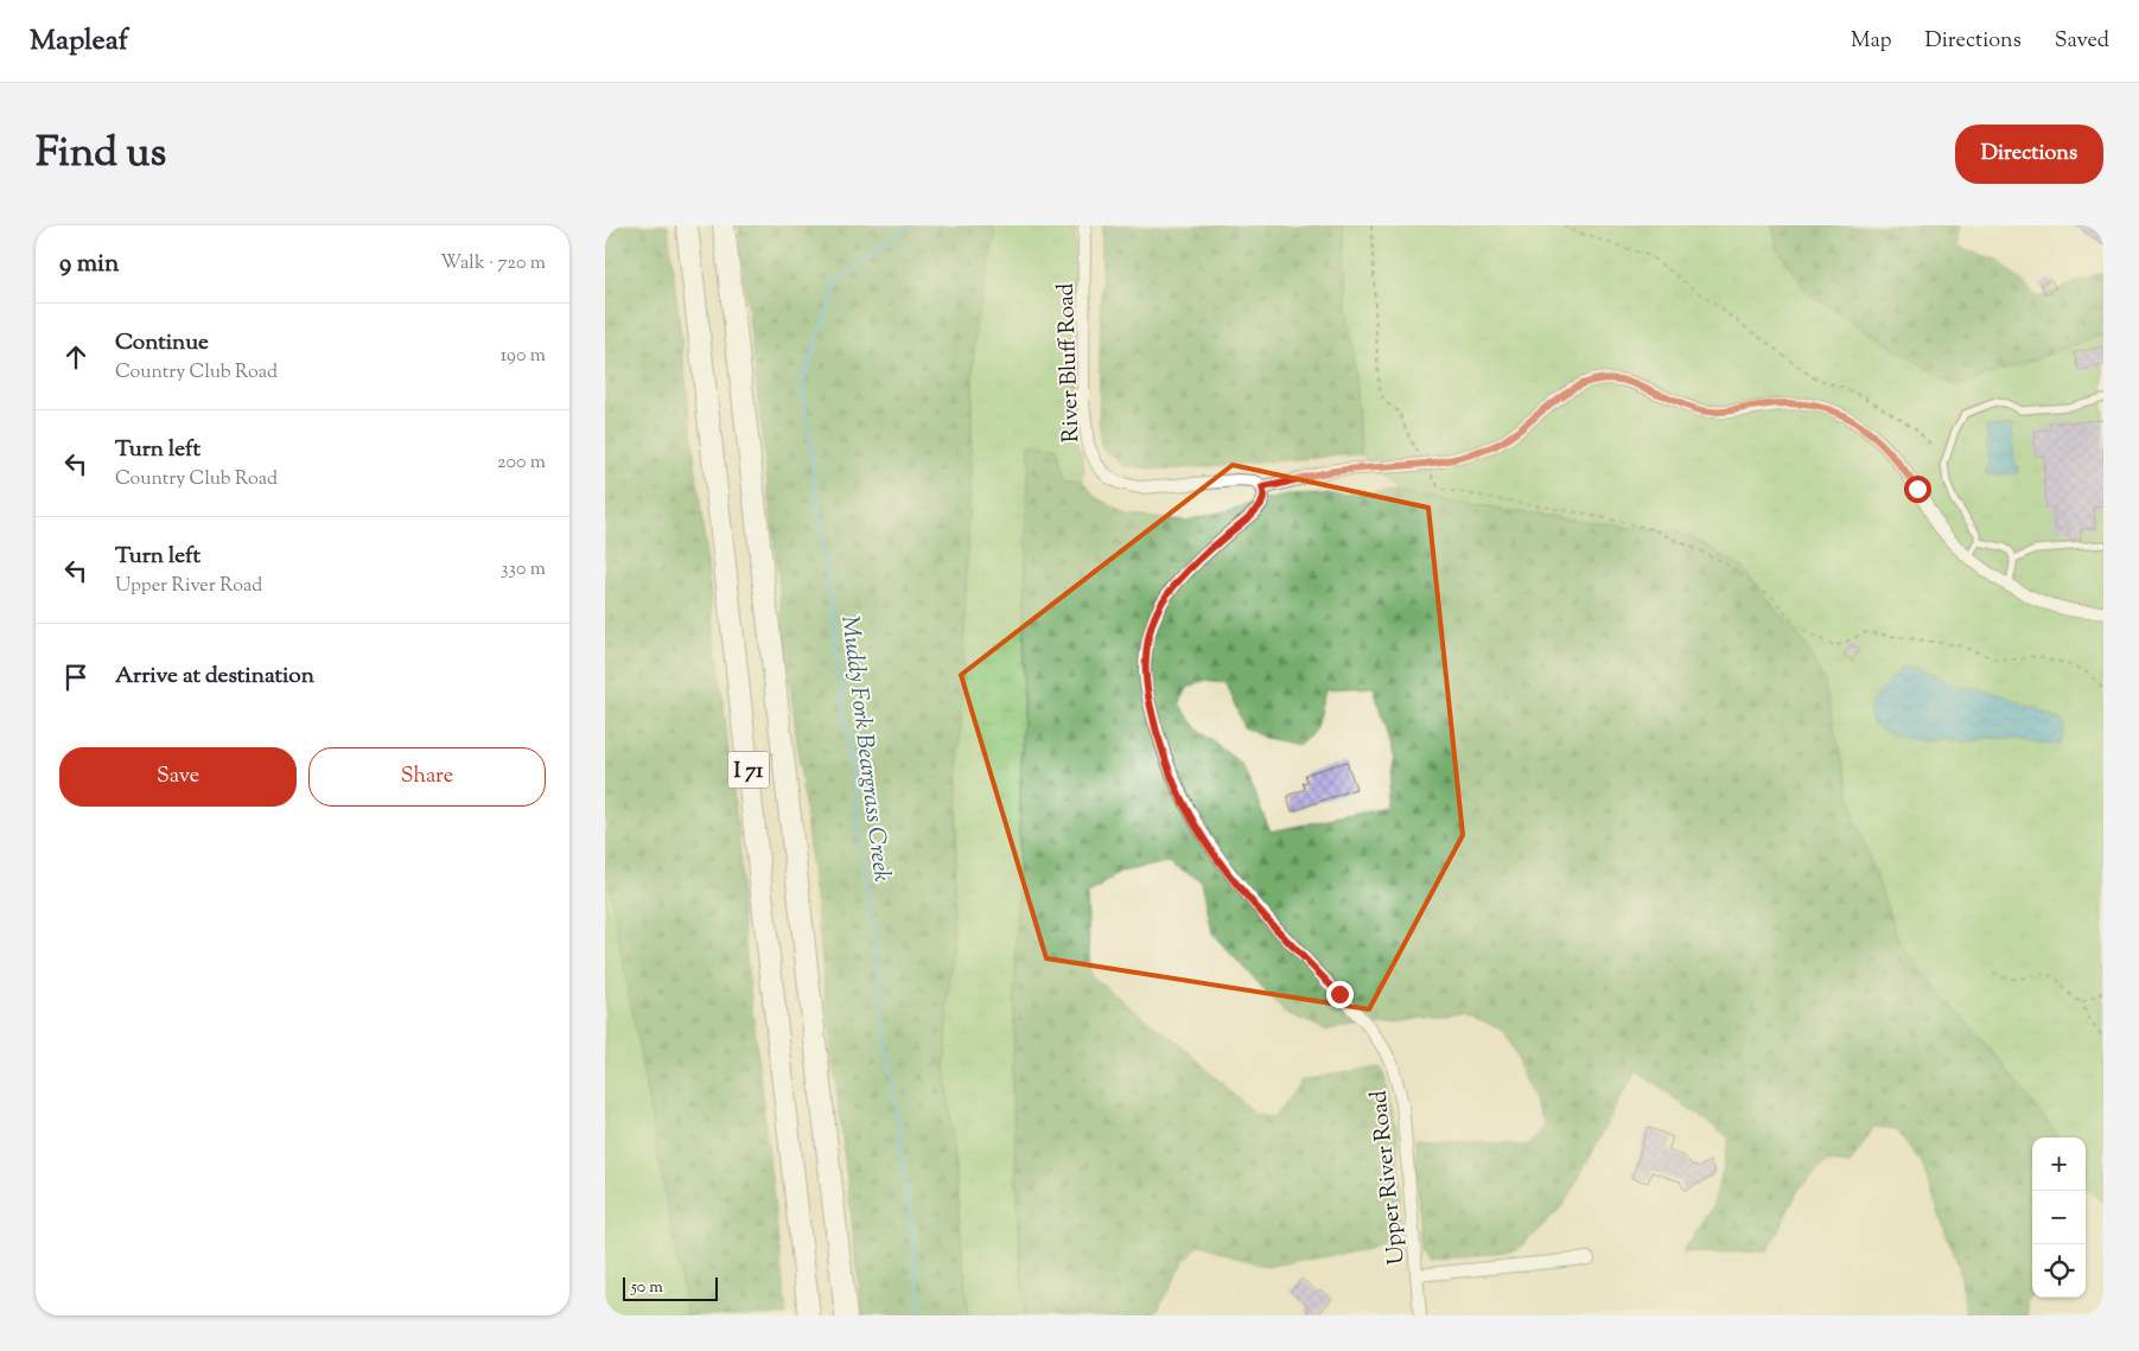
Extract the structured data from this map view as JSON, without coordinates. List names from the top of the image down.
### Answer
{
  "streets": {
    "highway": ["I 71"],
    "street": ["River Bluff Road", "Upper River Road"]
  },
  "crossings": [
    ["River Bluff Road", "Upper River Road"]
  ],
  "water": ["Muddy Fork Beargrass Creek"],
  "scale_bar": "50 m",
  "page": {
    "header": "Mapleaf",
    "nav": ["Map", "Directions", "Saved"],
    "title": "Find us",
    "buttons": [
      "Directions",
      ["Save", "Share"]
    ],
    "heading": ["9 min", "Walk · 720 m"],
    "list": [
      ["Continue", "Country Club Road", "190 m"],
      ["Turn left", "Country Club Road", "200 m"],
      ["Turn left", "Upper River Road", "330 m"],
      "Arrive at destination"
    ],
    "map_buttons": ["+", "−"],
    "scale": "50 m"
  }
}
